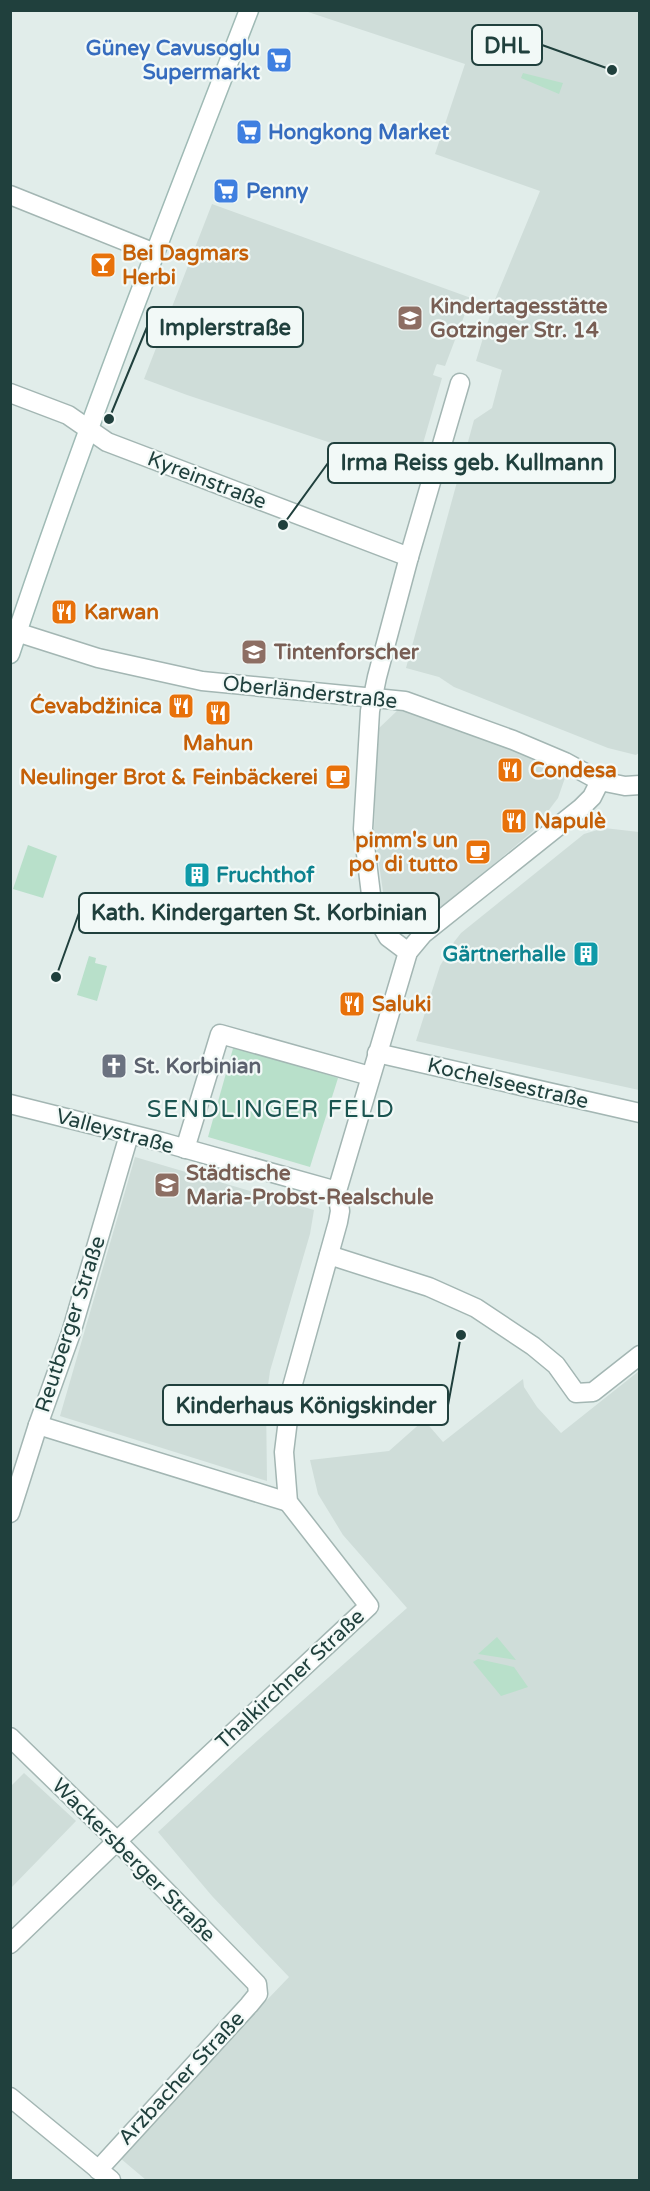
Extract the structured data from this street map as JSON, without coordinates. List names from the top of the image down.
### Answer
{
  "streets": {
    "street": [
      "Kyreinstraße",
      "Oberländerstraße",
      "Kochelseestraße",
      "Valleystraße",
      "Reutberger Straße",
      "Thalkirchner Straße",
      "Wackersberger Straße",
      "Arzbacher Straße"
    ]
  },
  "crossings": [
    ["Valleystraße", "Reutberger Straße"],
    ["Thalkirchner Straße", "Wackersberger Straße"],
    ["Wackersberger Straße", "Arzbacher Straße"]
  ],
  "districts": ["SENDLINGER FELD"],
  "places": {
    "supermarket": ["Güney Cavusoglu Supermarkt", "Hongkong Market", "Penny"],
    "other": [
      "DHL",
      "Implerstraße",
      "Irma Reiss geb. Kullmann",
      "Kath. Kindergarten St. Korbinian",
      "Kinderhaus Königskinder"
    ],
    "bar": ["Bei Dagmars Herbi"],
    "school or university": ["Kindertagesstätte Gotzinger Str. 14", "Tintenforscher", "Städtische Maria-Probst-Realschule"],
    "restaurant": [
      "Karwan",
      "Ćevabdžinica",
      "Mahun",
      "Condesa",
      "Napulè",
      "Saluki"
    ],
    "cafe": ["Neulinger Brot & Feinbäckerei", "pimm's un po' di tutto"],
    "building": ["Fruchthof", "Gärtnerhalle"],
    "church": ["St. Korbinian"]
  }
}
